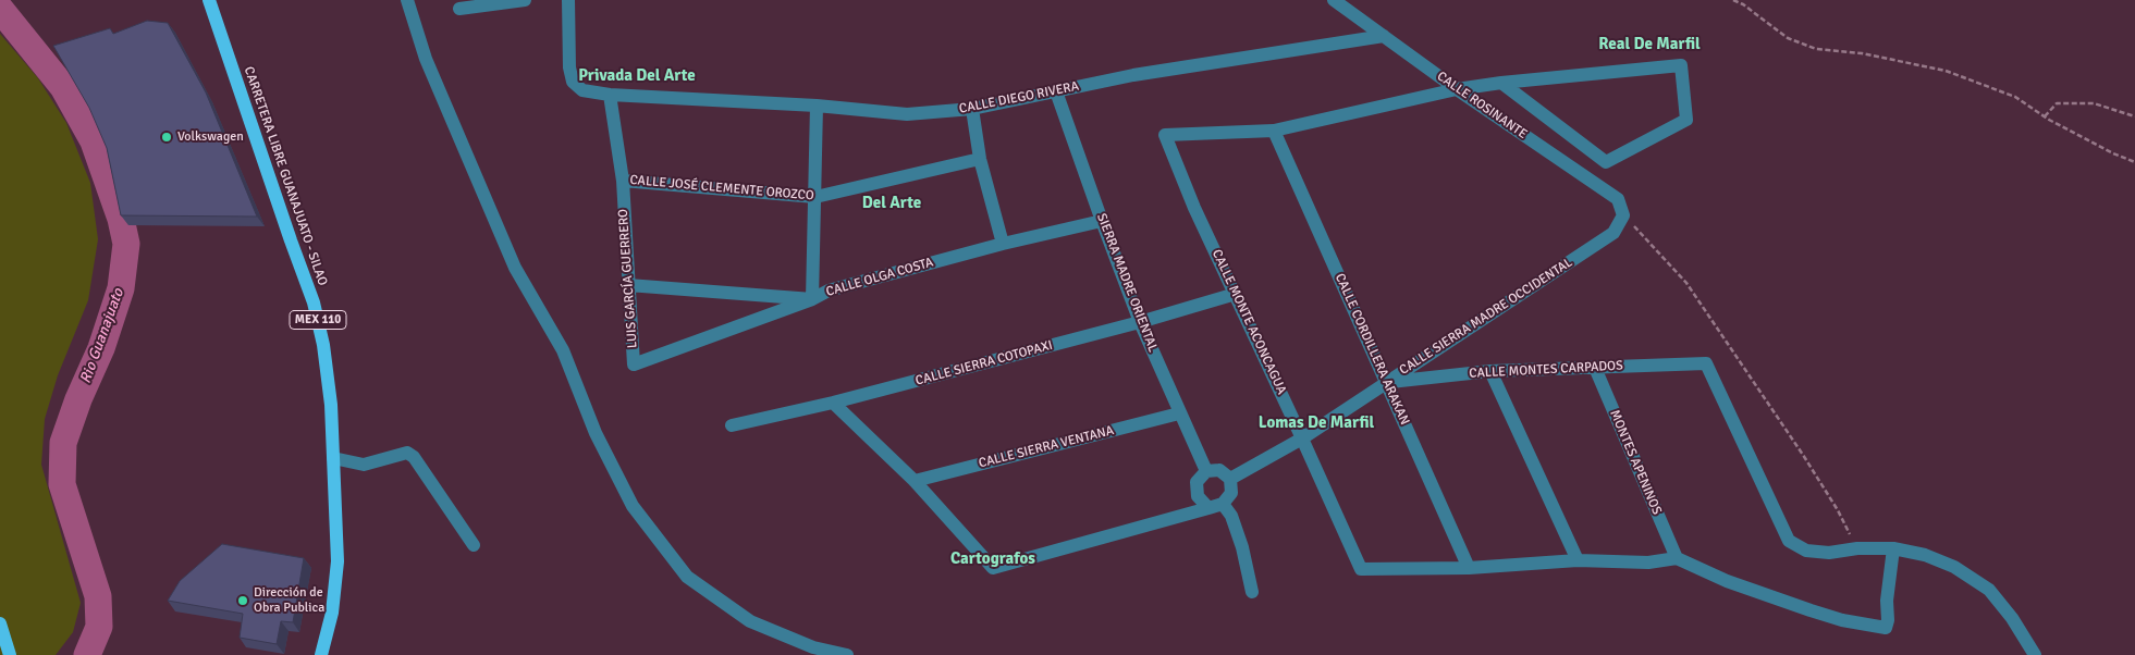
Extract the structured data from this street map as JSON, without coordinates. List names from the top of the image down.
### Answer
{
  "streets": {
    "main road": ["CARRETERA LIBRE GUANAJUATO - SILAO", "MEX 110"],
    "street": [
      "CALLE DIEGO RIVERA",
      "CALLE ROSINANTE",
      "CALLE JOSÉ CLEMENTE OROZCO",
      "CALLE OLGA COSTA",
      "LUIS GARCÍA GUERRERO",
      "SIERRA MADRE ORIENTAL",
      "CALLE SIERRA MADRE OCCIDENTAL",
      "CALLE MONTE ACONCAGUA",
      "CALLE CORDILLERA ARAKAN",
      "CALLE SIERRA COTOPAXI",
      "CALLE MONTES CARPADOS",
      "CALLE SIERRA VENTANA",
      "MONTES APENINOS"
    ]
  },
  "crossings": [
    ["CALLE DIEGO RIVERA", "CALLE ROSINANTE"],
    ["CALLE DIEGO RIVERA", "LUIS GARCÍA GUERRERO"],
    ["CALLE DIEGO RIVERA", "SIERRA MADRE ORIENTAL"],
    ["CALLE ROSINANTE", "CALLE SIERRA MADRE OCCIDENTAL"],
    ["CALLE JOSÉ CLEMENTE OROZCO", "LUIS GARCÍA GUERRERO"],
    ["CALLE OLGA COSTA", "LUIS GARCÍA GUERRERO"],
    ["CALLE OLGA COSTA", "SIERRA MADRE ORIENTAL"],
    ["SIERRA MADRE ORIENTAL", "CALLE SIERRA MADRE OCCIDENTAL"],
    ["SIERRA MADRE ORIENTAL", "CALLE SIERRA COTOPAXI"],
    ["SIERRA MADRE ORIENTAL", "CALLE SIERRA VENTANA"],
    ["CALLE SIERRA MADRE OCCIDENTAL", "CALLE MONTE ACONCAGUA"],
    ["CALLE SIERRA MADRE OCCIDENTAL", "CALLE CORDILLERA ARAKAN"],
    ["CALLE SIERRA MADRE OCCIDENTAL", "CALLE MONTES CARPADOS"],
    ["CALLE MONTE ACONCAGUA", "CALLE CORDILLERA ARAKAN"],
    ["CALLE MONTE ACONCAGUA", "CALLE SIERRA COTOPAXI"],
    ["CALLE CORDILLERA ARAKAN", "CALLE MONTES CARPADOS"],
    ["CALLE MONTES CARPADOS", "MONTES APENINOS"]
  ],
  "districts": [
    "Real De Marfil",
    "Privada Del Arte",
    "Del Arte",
    "Lomas De Marfil",
    "Cartografos"
  ],
  "water": ["Rio Guanajuato"],
  "places": ["Volkswagen", "Dirección de Obra Publica"]
}
